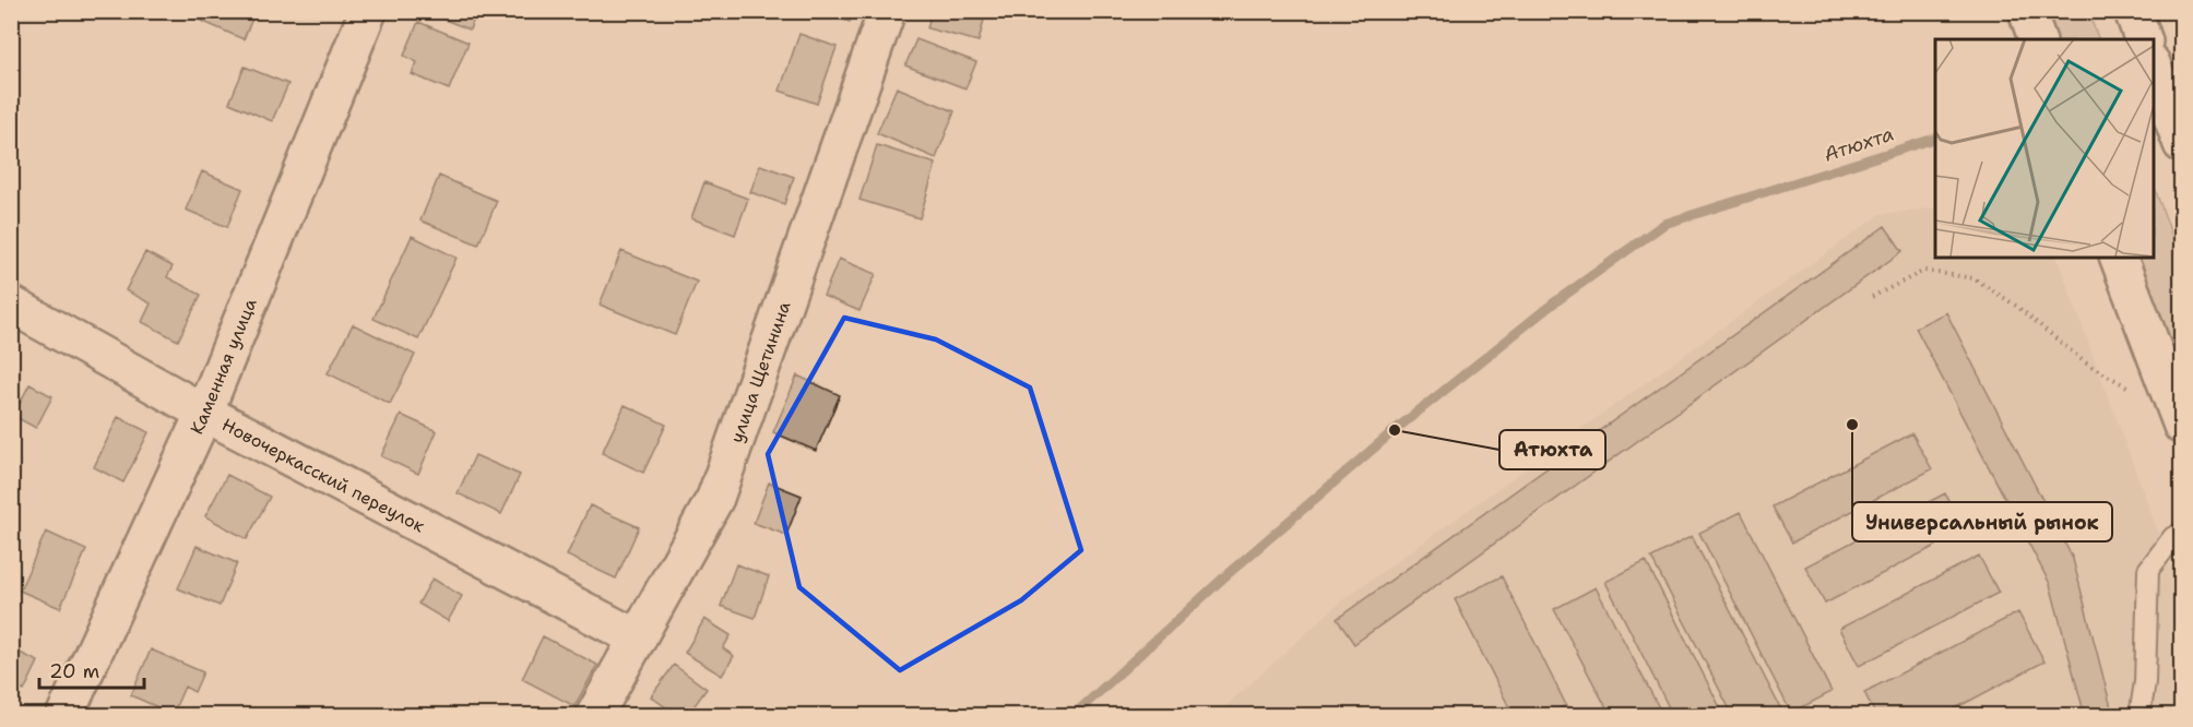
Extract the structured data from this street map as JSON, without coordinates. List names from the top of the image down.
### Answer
{
  "streets": {
    "street": ["Каменная улица", "улица Щетинина", "Новочеркасский переулок"]
  },
  "crossings": [
    ["Каменная улица", "Новочеркасский переулок"],
    ["улица Щетинина", "Новочеркасский переулок"]
  ],
  "water": ["Атюхта"],
  "places": ["Универсальный рынок", "Атюхта"],
  "scale_bar": "20 m"
}
